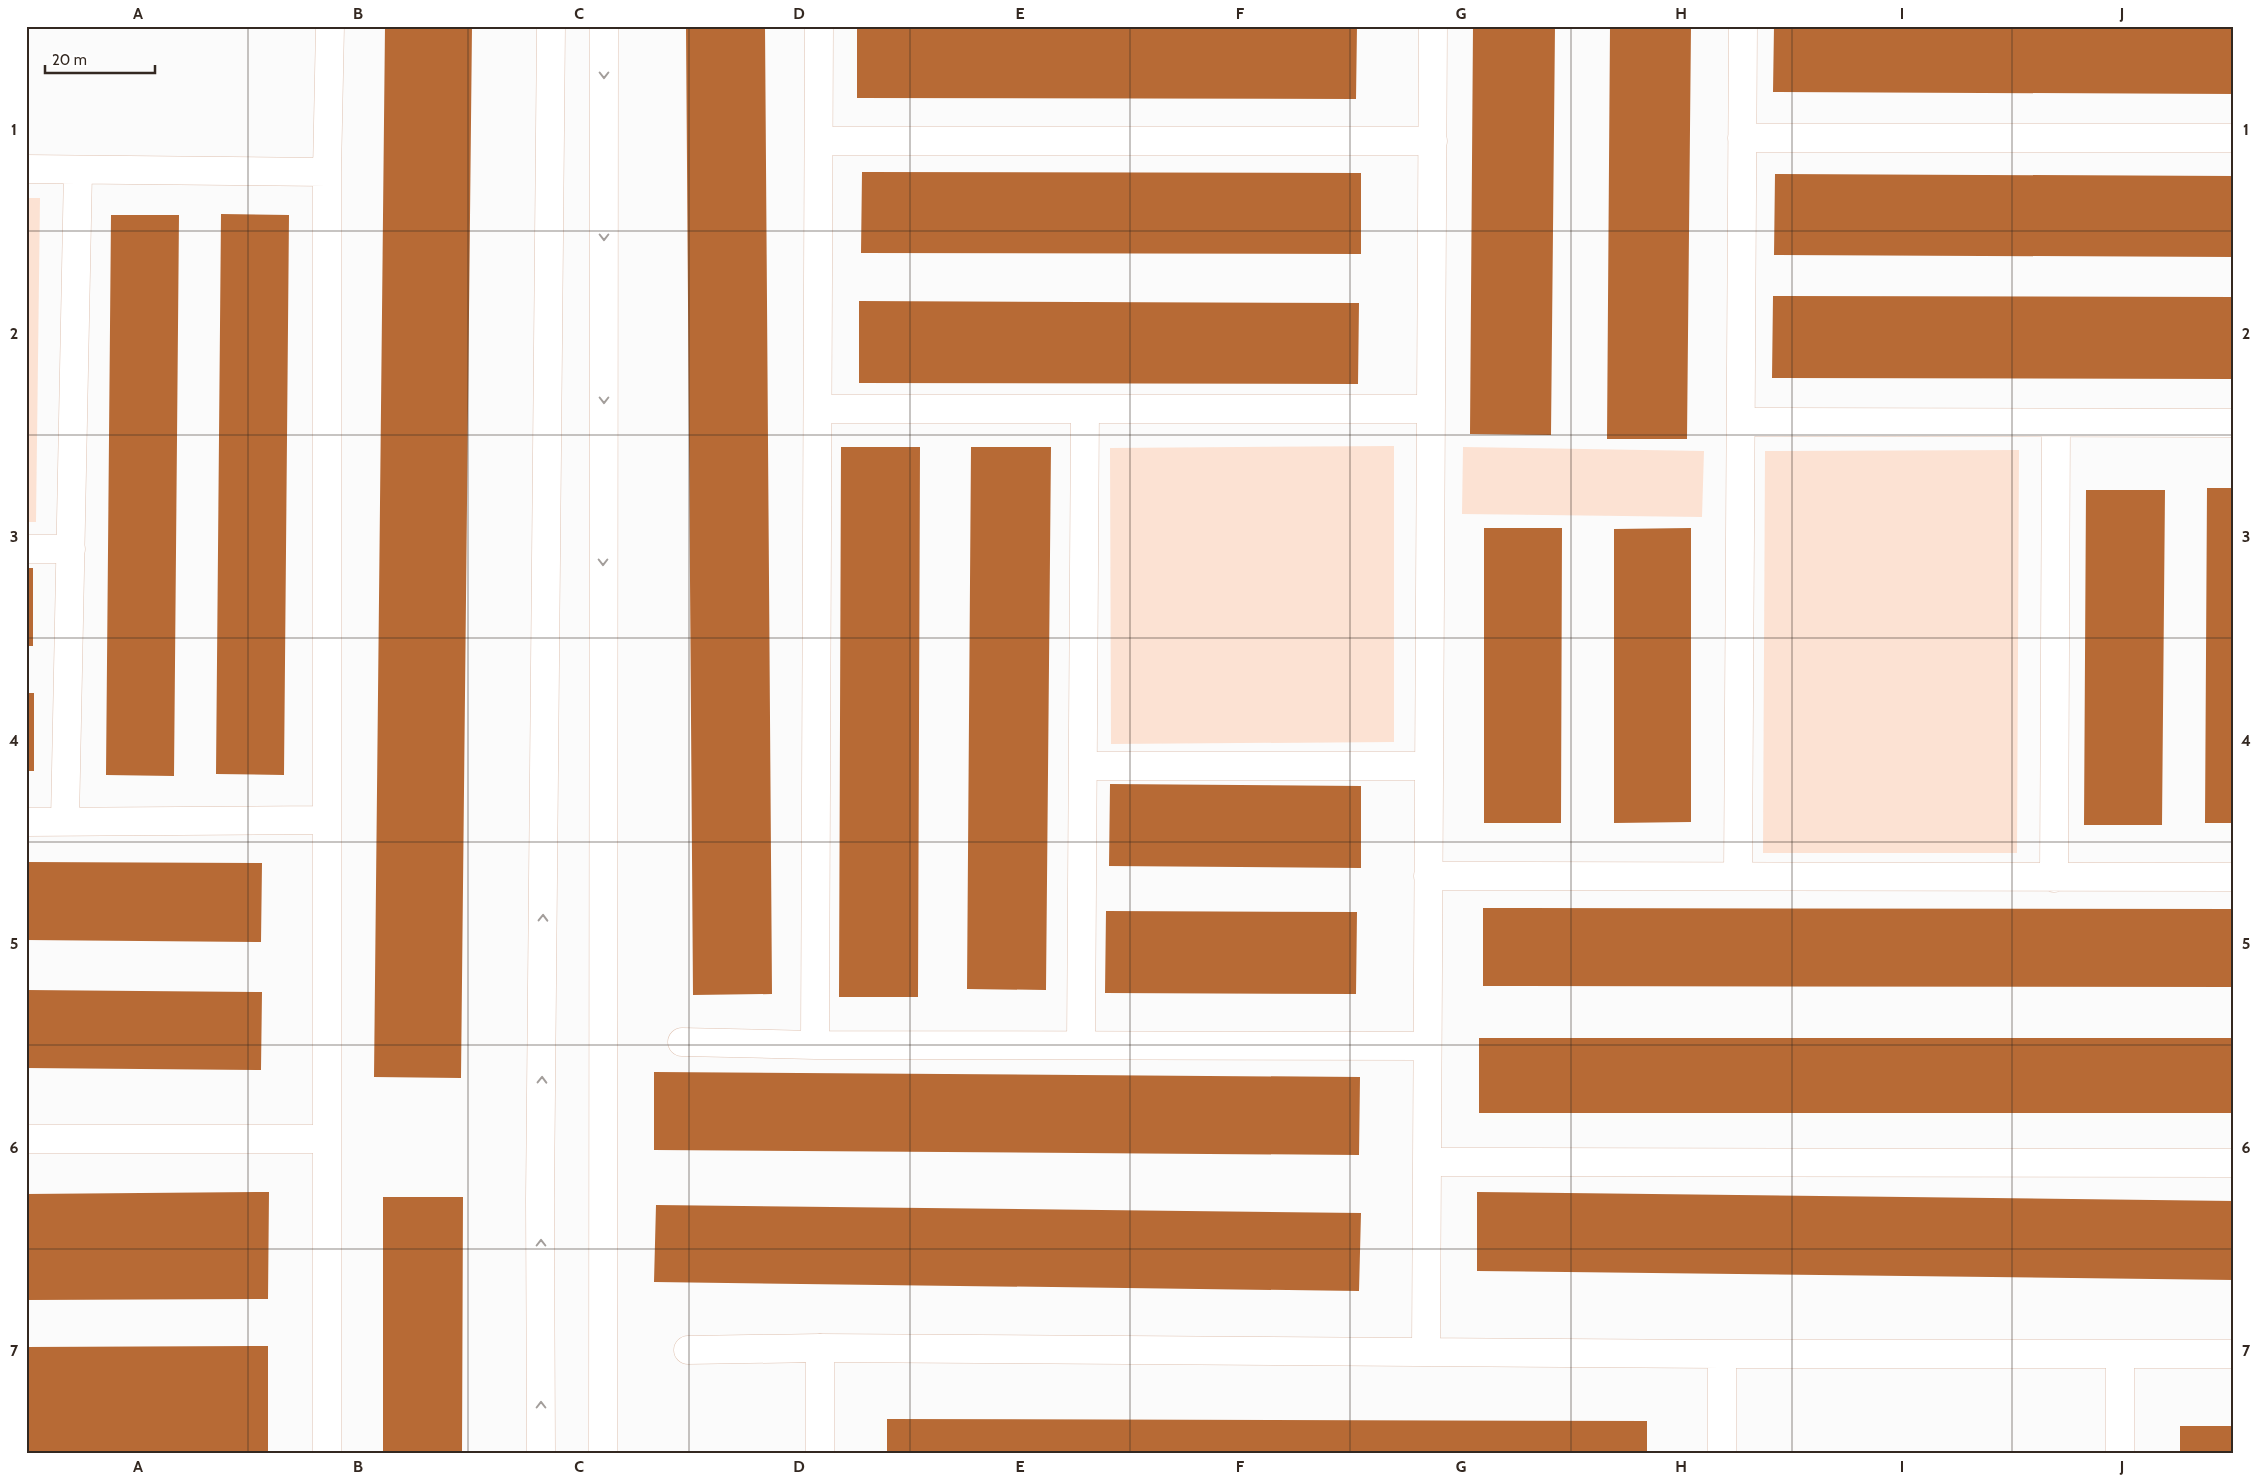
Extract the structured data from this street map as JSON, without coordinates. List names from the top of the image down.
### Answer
{
  "scale_bar": "20 m",
  "grid": {
    "columns": [
      "A",
      "B",
      "C",
      "D",
      "E",
      "F",
      "G",
      "H",
      "I",
      "J"
    ],
    "rows": [
      "1",
      "2",
      "3",
      "4",
      "5",
      "6",
      "7"
    ]
  }
}
